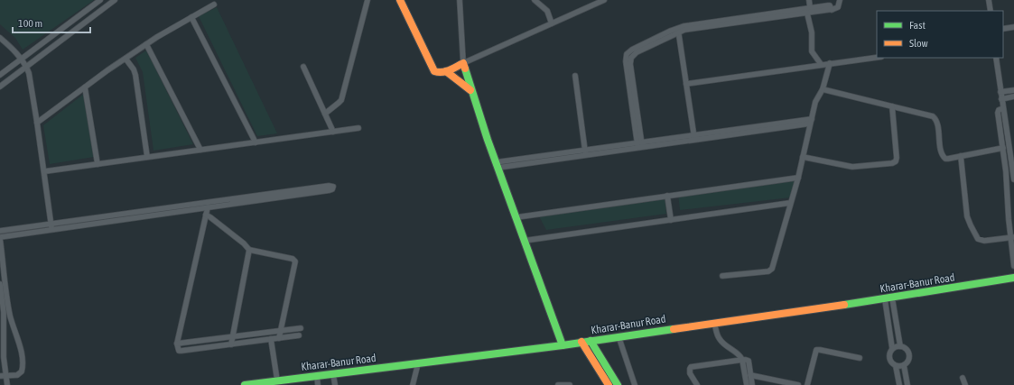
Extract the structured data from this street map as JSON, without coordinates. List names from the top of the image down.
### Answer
{
  "streets": {
    "main road": ["Kharar-Banur Road"]
  },
  "legend": ["Fast", "Slow"],
  "scale_bar": "100 m"
}
